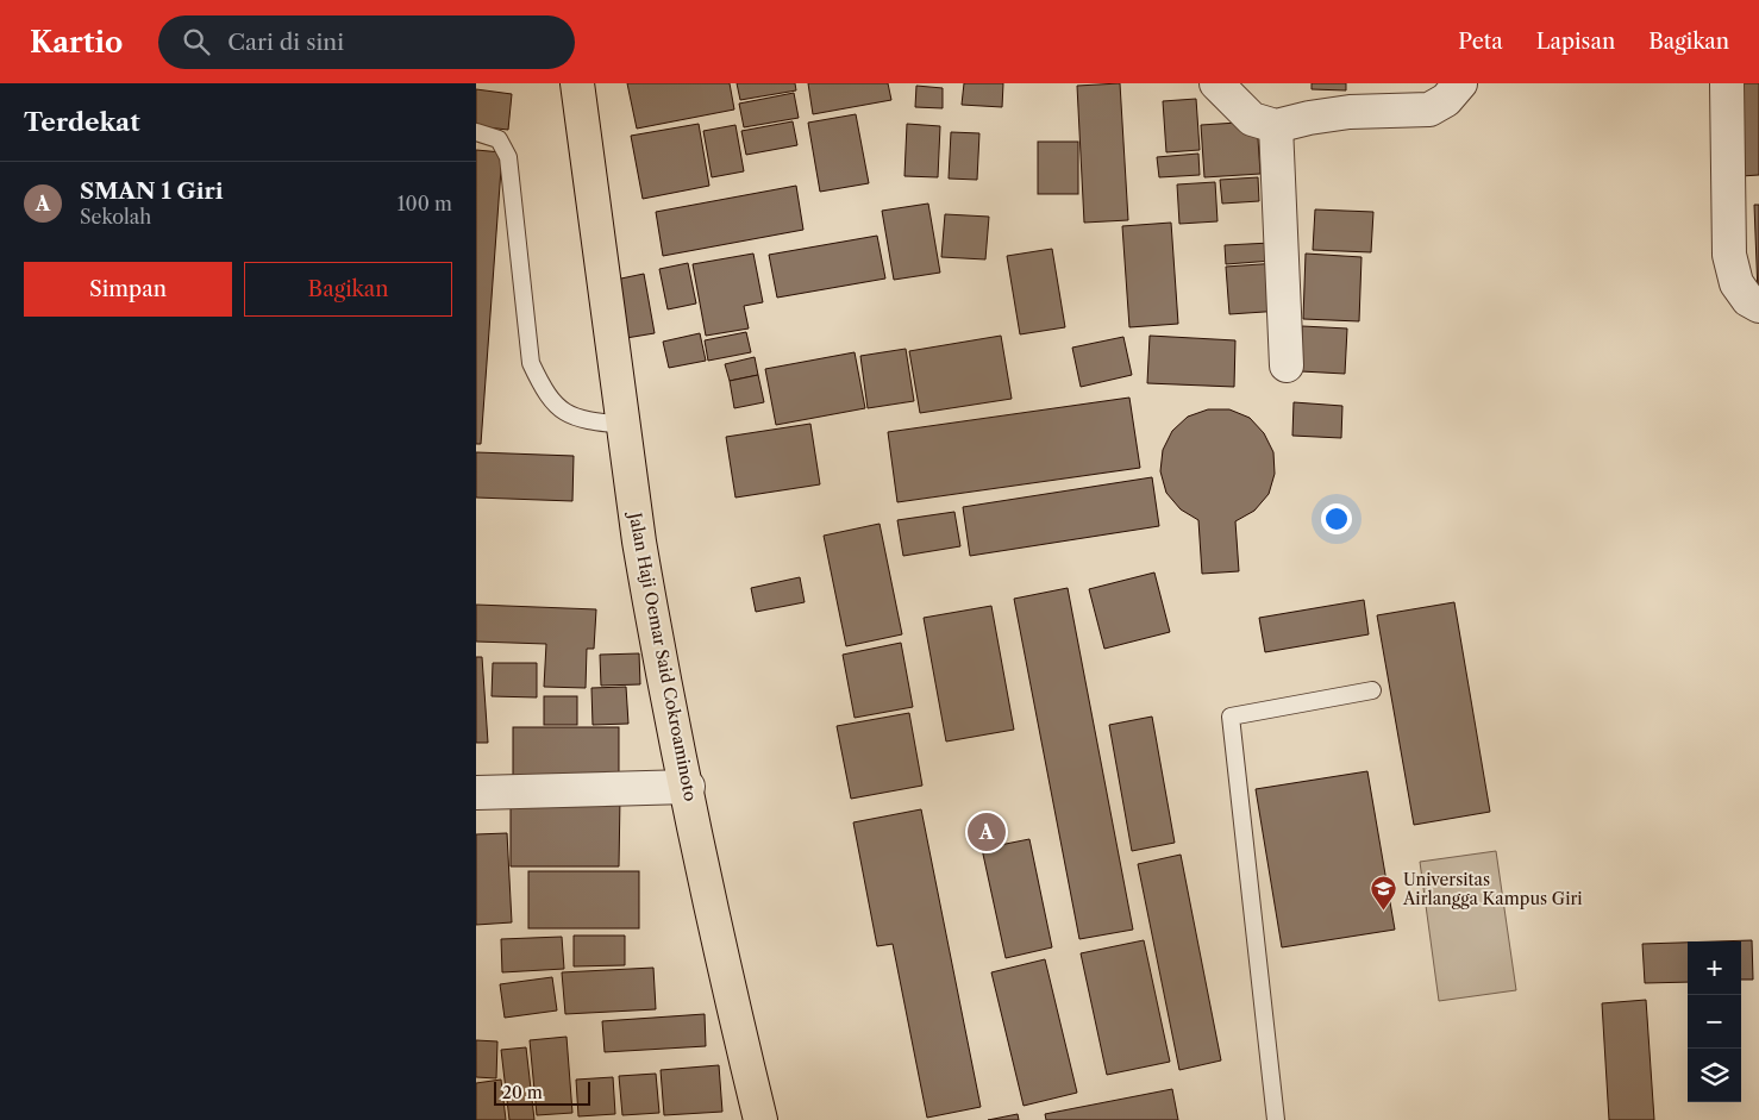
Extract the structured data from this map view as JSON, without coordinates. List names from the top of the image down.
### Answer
{
  "streets": {
    "main road": ["Jalan Haji Oemar Said Cokroaminoto"]
  },
  "places": {
    "school or university": ["Universitas Airlangga Kampus Giri"]
  },
  "scale_bar": "20 m",
  "page": {
    "header": "Kartio",
    "search": "Cari di sini",
    "nav": ["Peta", "Lapisan", "Bagikan"],
    "heading": "Terdekat",
    "list": [
      {
        "mark": "A",
        "name": "SMAN 1 Giri",
        "note": "Sekolah",
        "value": "100 m"
      }
    ],
    "buttons": ["Simpan", "Bagikan"],
    "pins": "A",
    "map_buttons": ["+", "−"],
    "scale": "20 m"
  }
}
